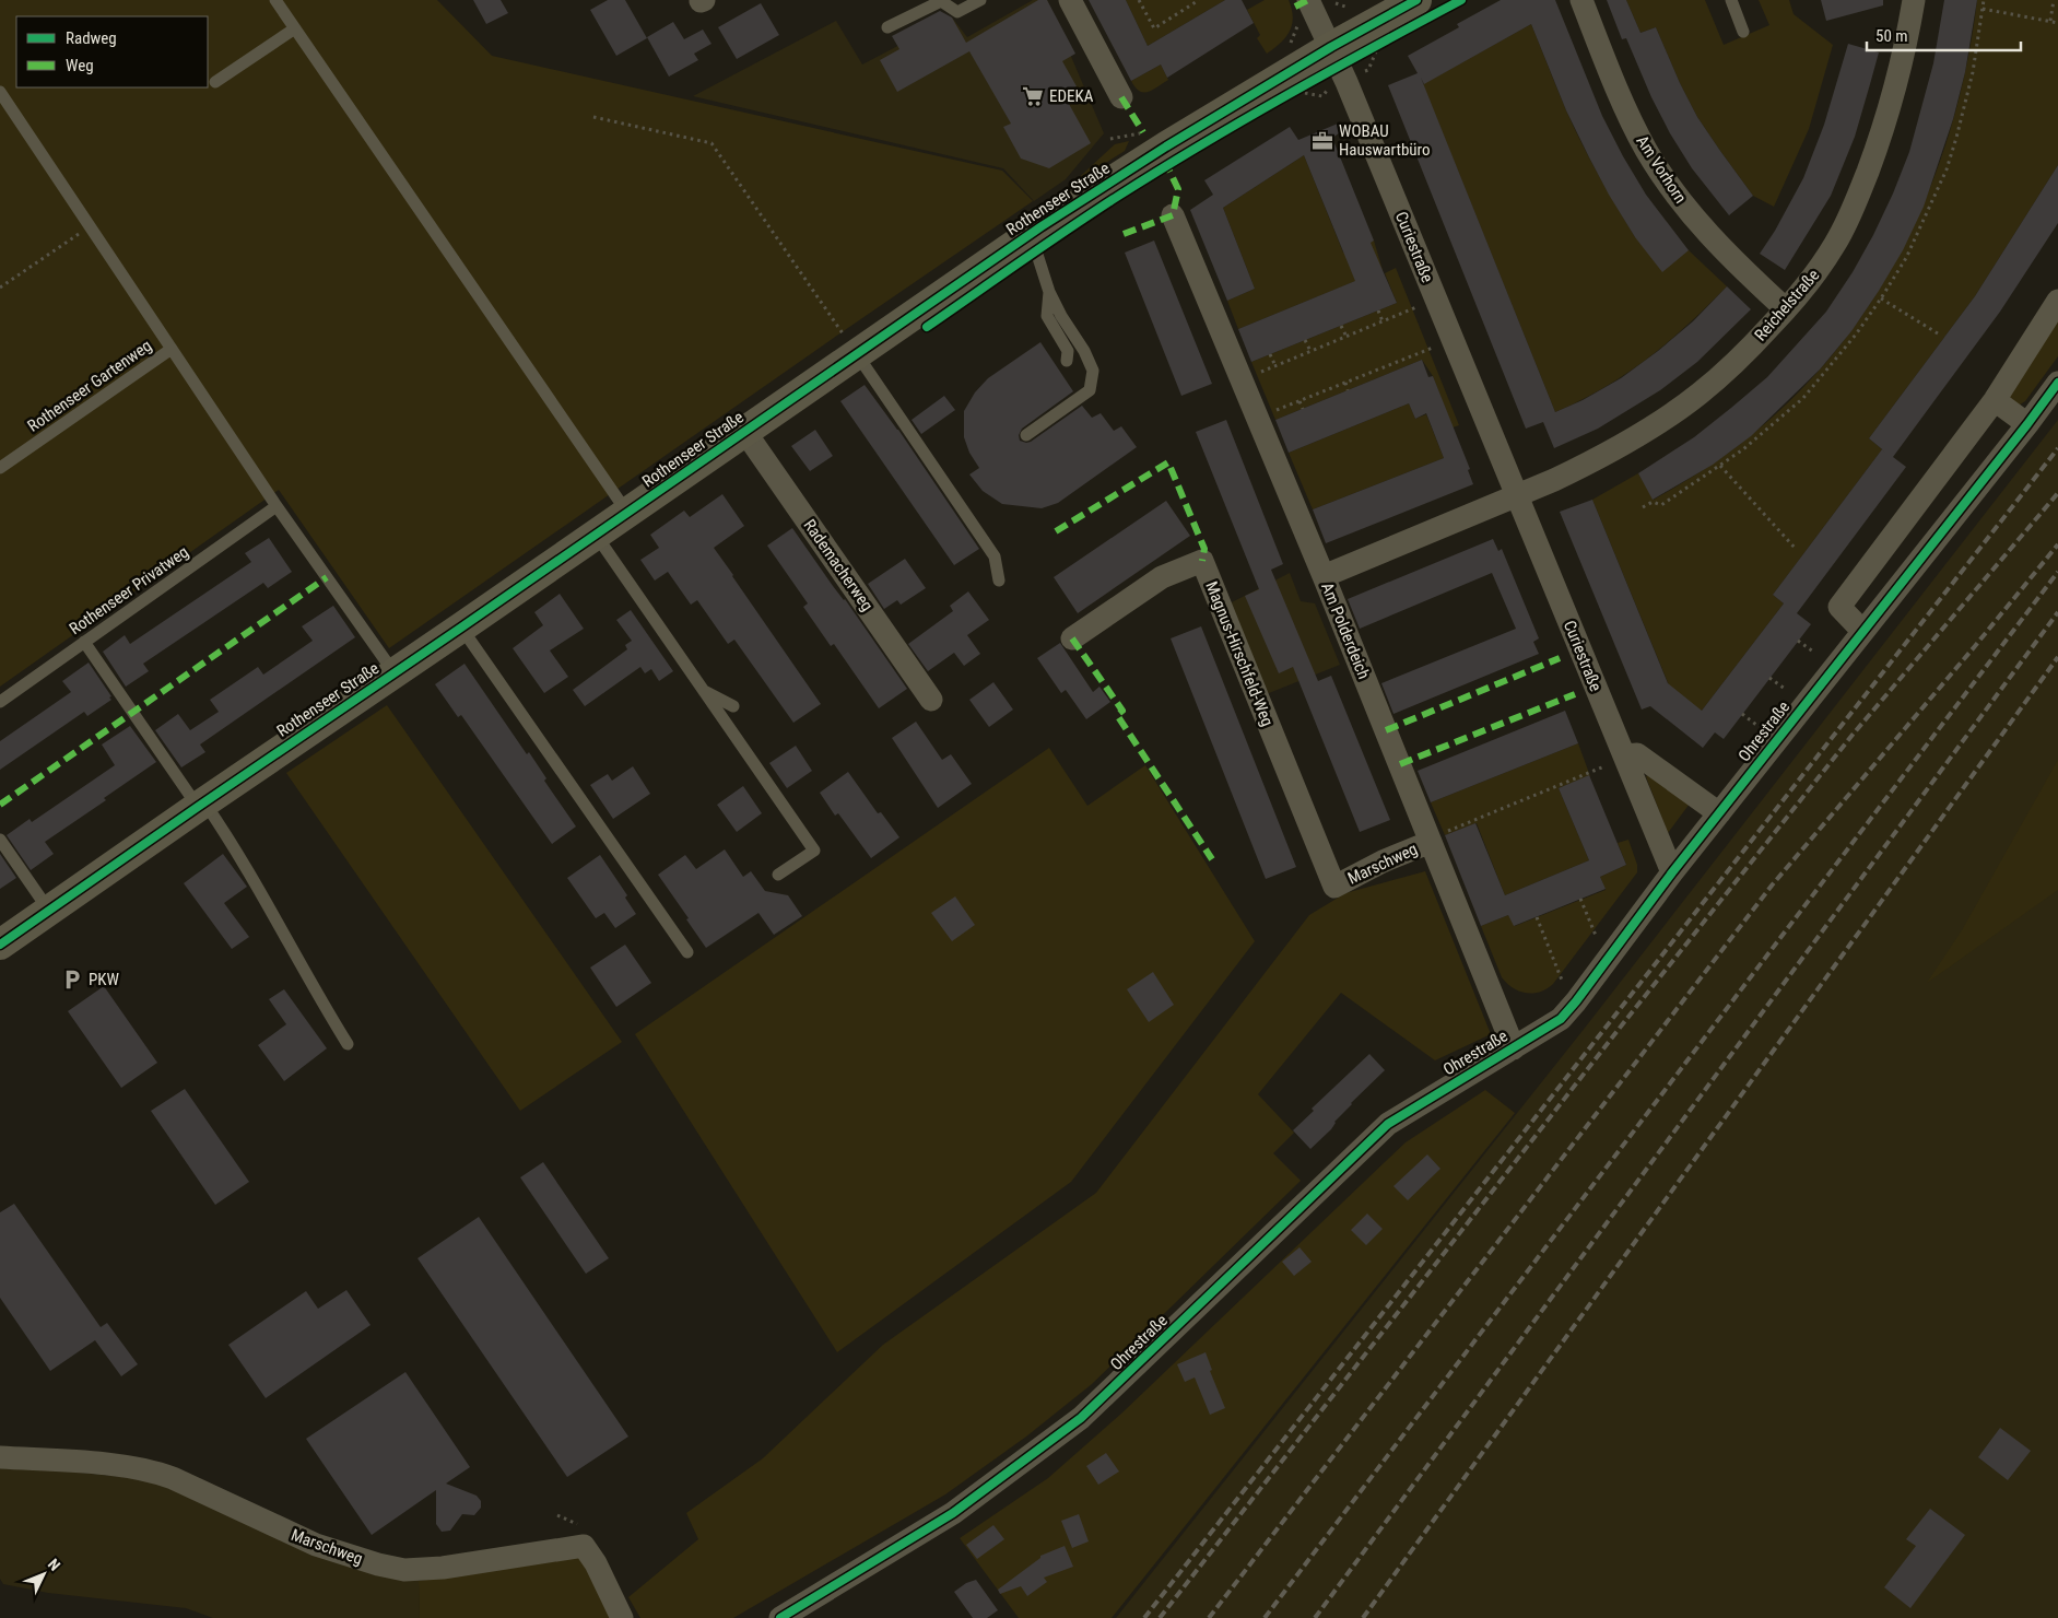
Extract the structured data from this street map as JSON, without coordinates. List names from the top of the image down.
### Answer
{
  "streets": {
    "street": [
      "Am Vorhorn",
      "Rothenseer Straße",
      "Curiestraße",
      "Reichelstraße",
      "Rademacherweg",
      "Am Polderdeich",
      "Magnus-Hirschfeld-Weg",
      "Ohrestraße",
      "Marschweg"
    ],
    "lane": ["Rothenseer Gartenweg", "Rothenseer Privatweg"]
  },
  "crossings": [
    ["Am Vorhorn", "Reichelstraße"],
    ["Rothenseer Straße", "Curiestraße"],
    ["Rothenseer Straße", "Rothenseer Gartenweg"],
    ["Rothenseer Straße", "Rademacherweg"],
    ["Rothenseer Straße", "Rothenseer Privatweg"],
    ["Curiestraße", "Reichelstraße"],
    ["Curiestraße", "Ohrestraße"],
    ["Am Polderdeich", "Ohrestraße"],
    ["Am Polderdeich", "Marschweg"],
    ["Magnus-Hirschfeld-Weg", "Marschweg"]
  ],
  "places": {
    "supermarket": ["EDEKA"],
    "office": ["WOBAU Hauswartbüro"],
    "parking": ["PKW"]
  },
  "legend": ["Radweg", "Weg"],
  "scale_bar": "50 m",
  "north": "top right"
}
